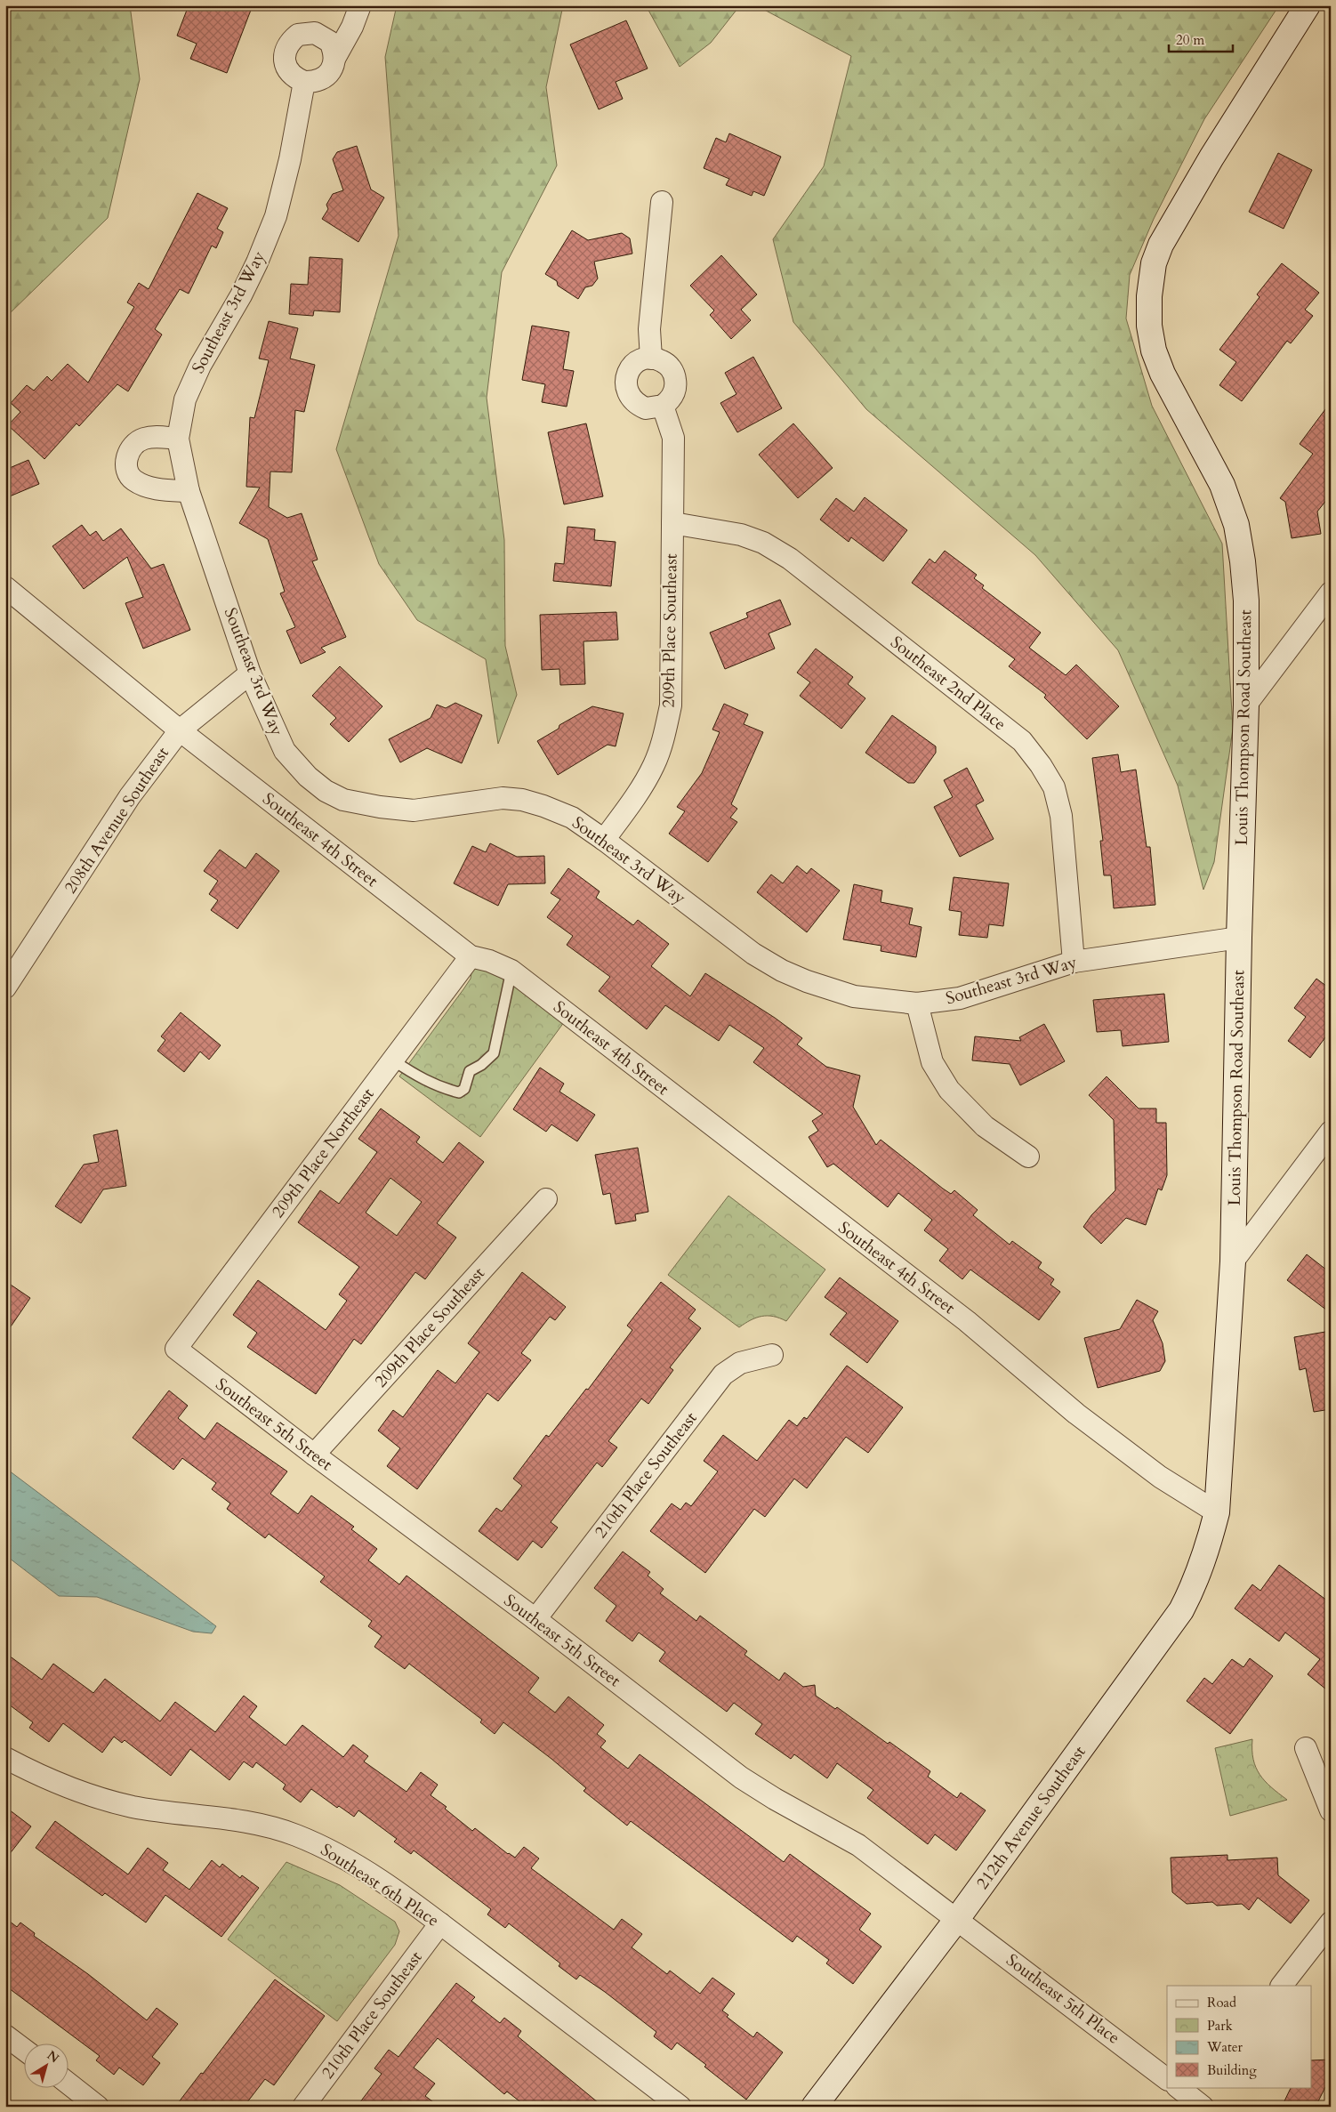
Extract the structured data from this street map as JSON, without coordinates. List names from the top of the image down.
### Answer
{
  "streets": {
    "street": [
      "Southeast 3rd Way",
      "209th Place Southeast",
      "Southeast 2nd Place",
      "Louis Thompson Road Southeast",
      "208th Avenue Southeast",
      "Southeast 4th Street",
      "209th Place Northeast",
      "Southeast 5th Street",
      "210th Place Southeast",
      "212th Avenue Southeast",
      "Southeast 6th Place",
      "Southeast 5th Place"
    ]
  },
  "crossings": [
    ["Southeast 3rd Way", "209th Place Southeast"],
    ["Southeast 3rd Way", "Southeast 2nd Place"],
    ["Southeast 3rd Way", "Louis Thompson Road Southeast"],
    ["Southeast 3rd Way", "208th Avenue Southeast"],
    ["209th Place Southeast", "Southeast 2nd Place"],
    ["209th Place Southeast", "Southeast 5th Street"],
    ["Louis Thompson Road Southeast", "Southeast 4th Street"],
    ["Louis Thompson Road Southeast", "212th Avenue Southeast"],
    ["208th Avenue Southeast", "Southeast 4th Street"],
    ["Southeast 4th Street", "209th Place Northeast"],
    ["Southeast 4th Street", "212th Avenue Southeast"],
    ["209th Place Northeast", "Southeast 5th Street"],
    ["Southeast 5th Street", "210th Place Southeast"],
    ["Southeast 5th Street", "212th Avenue Southeast"],
    ["Southeast 5th Street", "Southeast 5th Place"],
    ["210th Place Southeast", "Southeast 6th Place"],
    ["212th Avenue Southeast", "Southeast 5th Place"]
  ],
  "legend": [
    "Road",
    "Park",
    "Water",
    "Building"
  ],
  "scale_bar": "20 m",
  "north": "top right"
}
